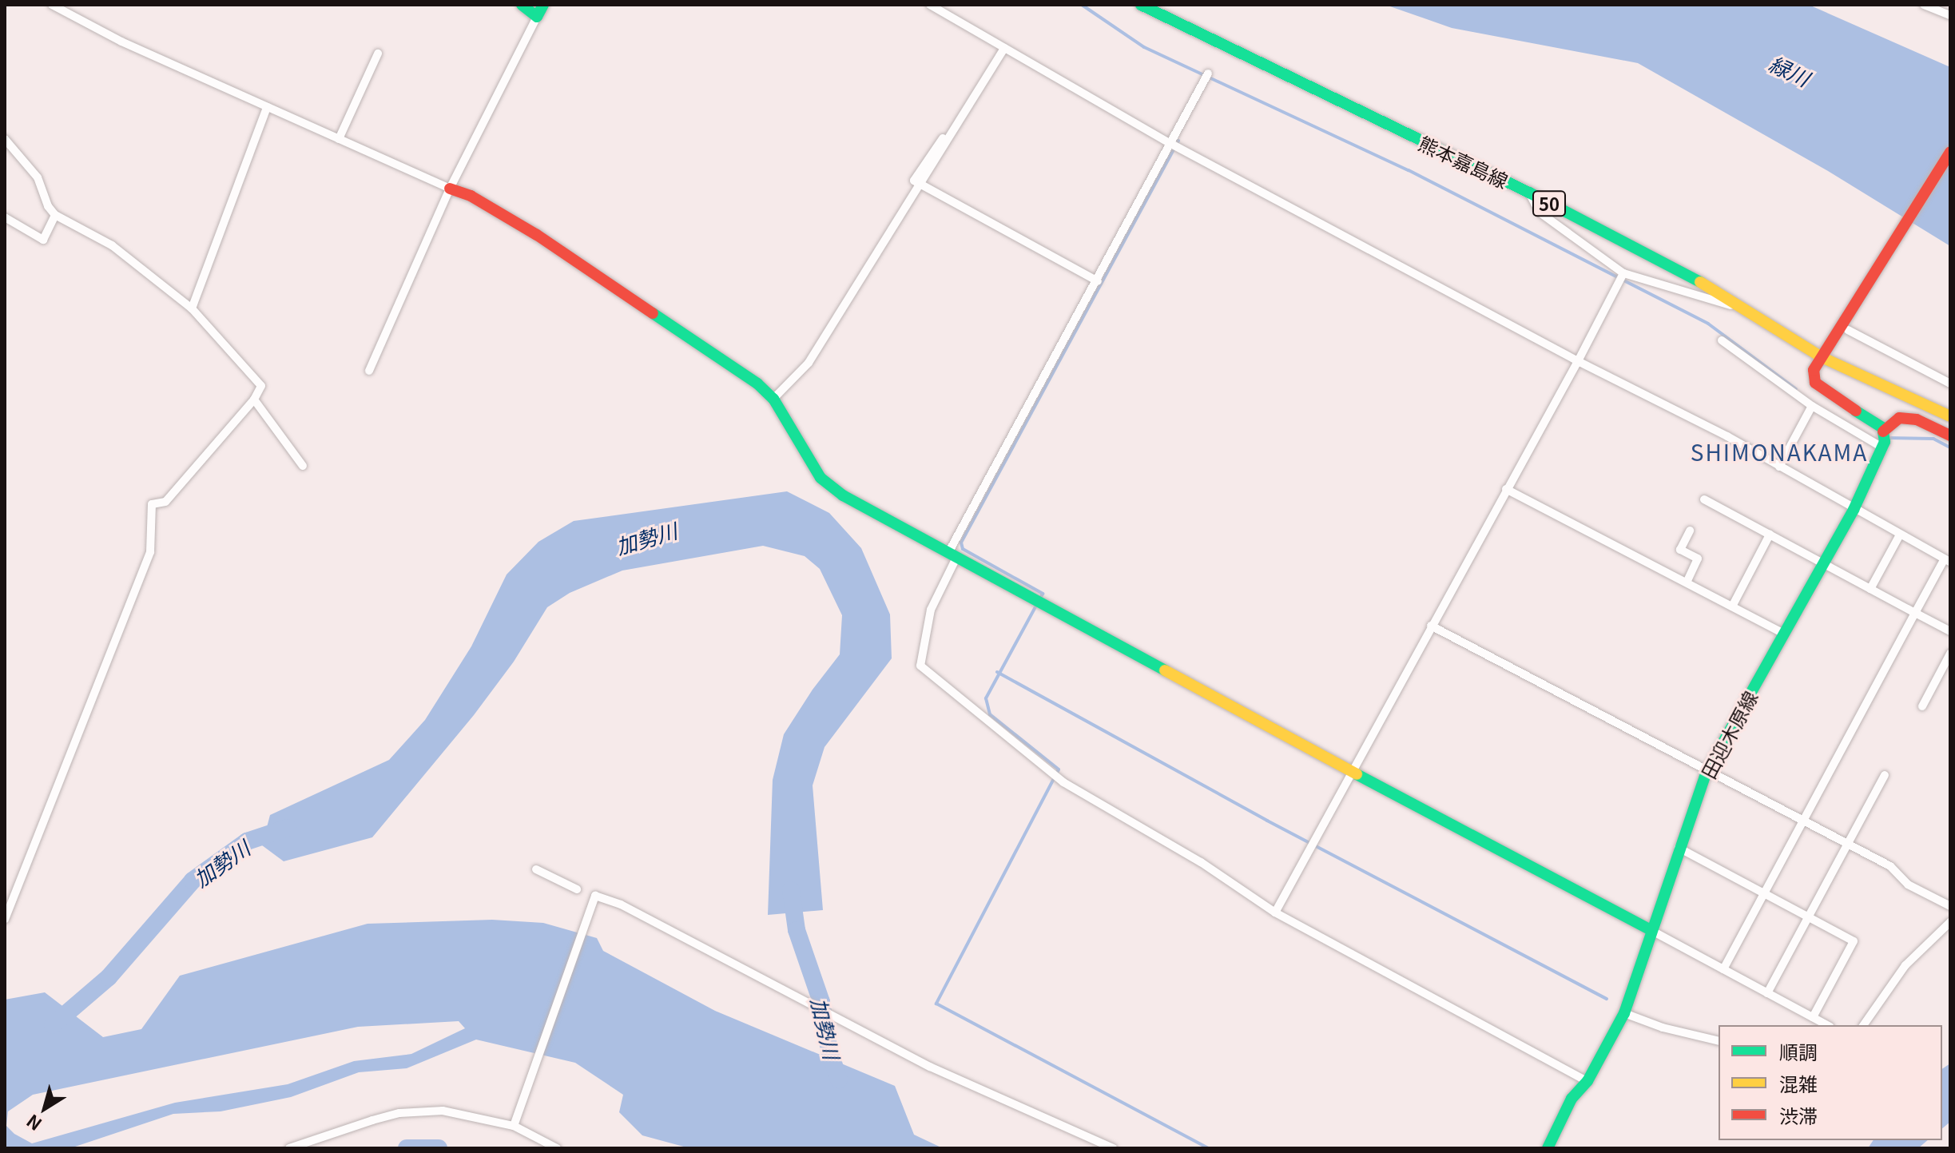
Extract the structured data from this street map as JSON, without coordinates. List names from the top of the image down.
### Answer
{
  "streets": {
    "main road": ["熊本嘉島線", "50", "田迎木原線"]
  },
  "districts": ["SHIMONAKAMA"],
  "water": ["緑川", "加勢川"],
  "legend": ["順調", "混雑", "渋滞"],
  "north": "bottom left"
}
